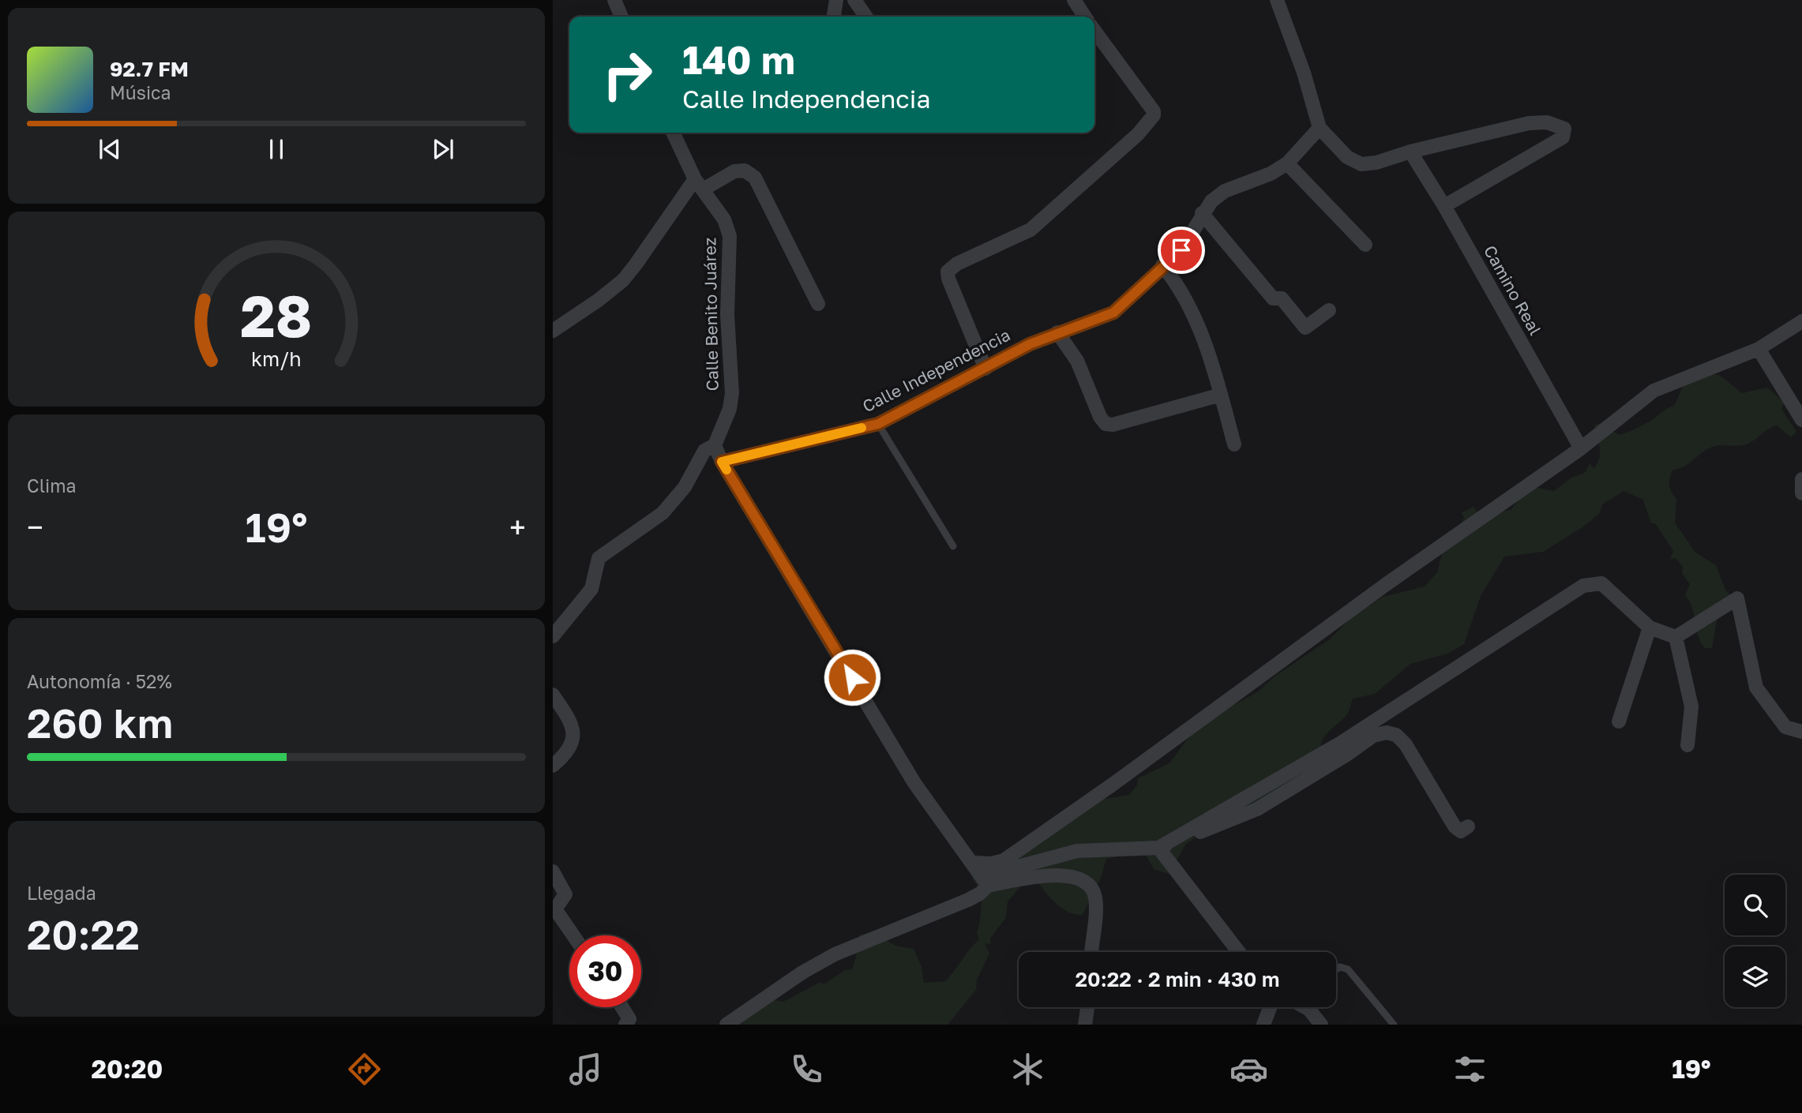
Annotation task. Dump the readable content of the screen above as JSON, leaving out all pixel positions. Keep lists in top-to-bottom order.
{
  "streets": {
    "street": ["Camino Real", "Calle Benito Juárez", "Calle Independencia"]
  },
  "page": {
    "turn": ["140 m", "Calle Independencia"],
    "song": ["92.7 FM", "Música"],
    "tile": [
      "Clima",
      ["Autonomía · 52%", "260 km"],
      ["Llegada", "20:22"]
    ],
    "heat": ["−", "19°", "+"],
    "limit": "30",
    "trip": "20:22 · 2 min · 430 m",
    "tabs": ["20:20", "19°"],
    "gauge": ["28", "km/h"]
  }
}
